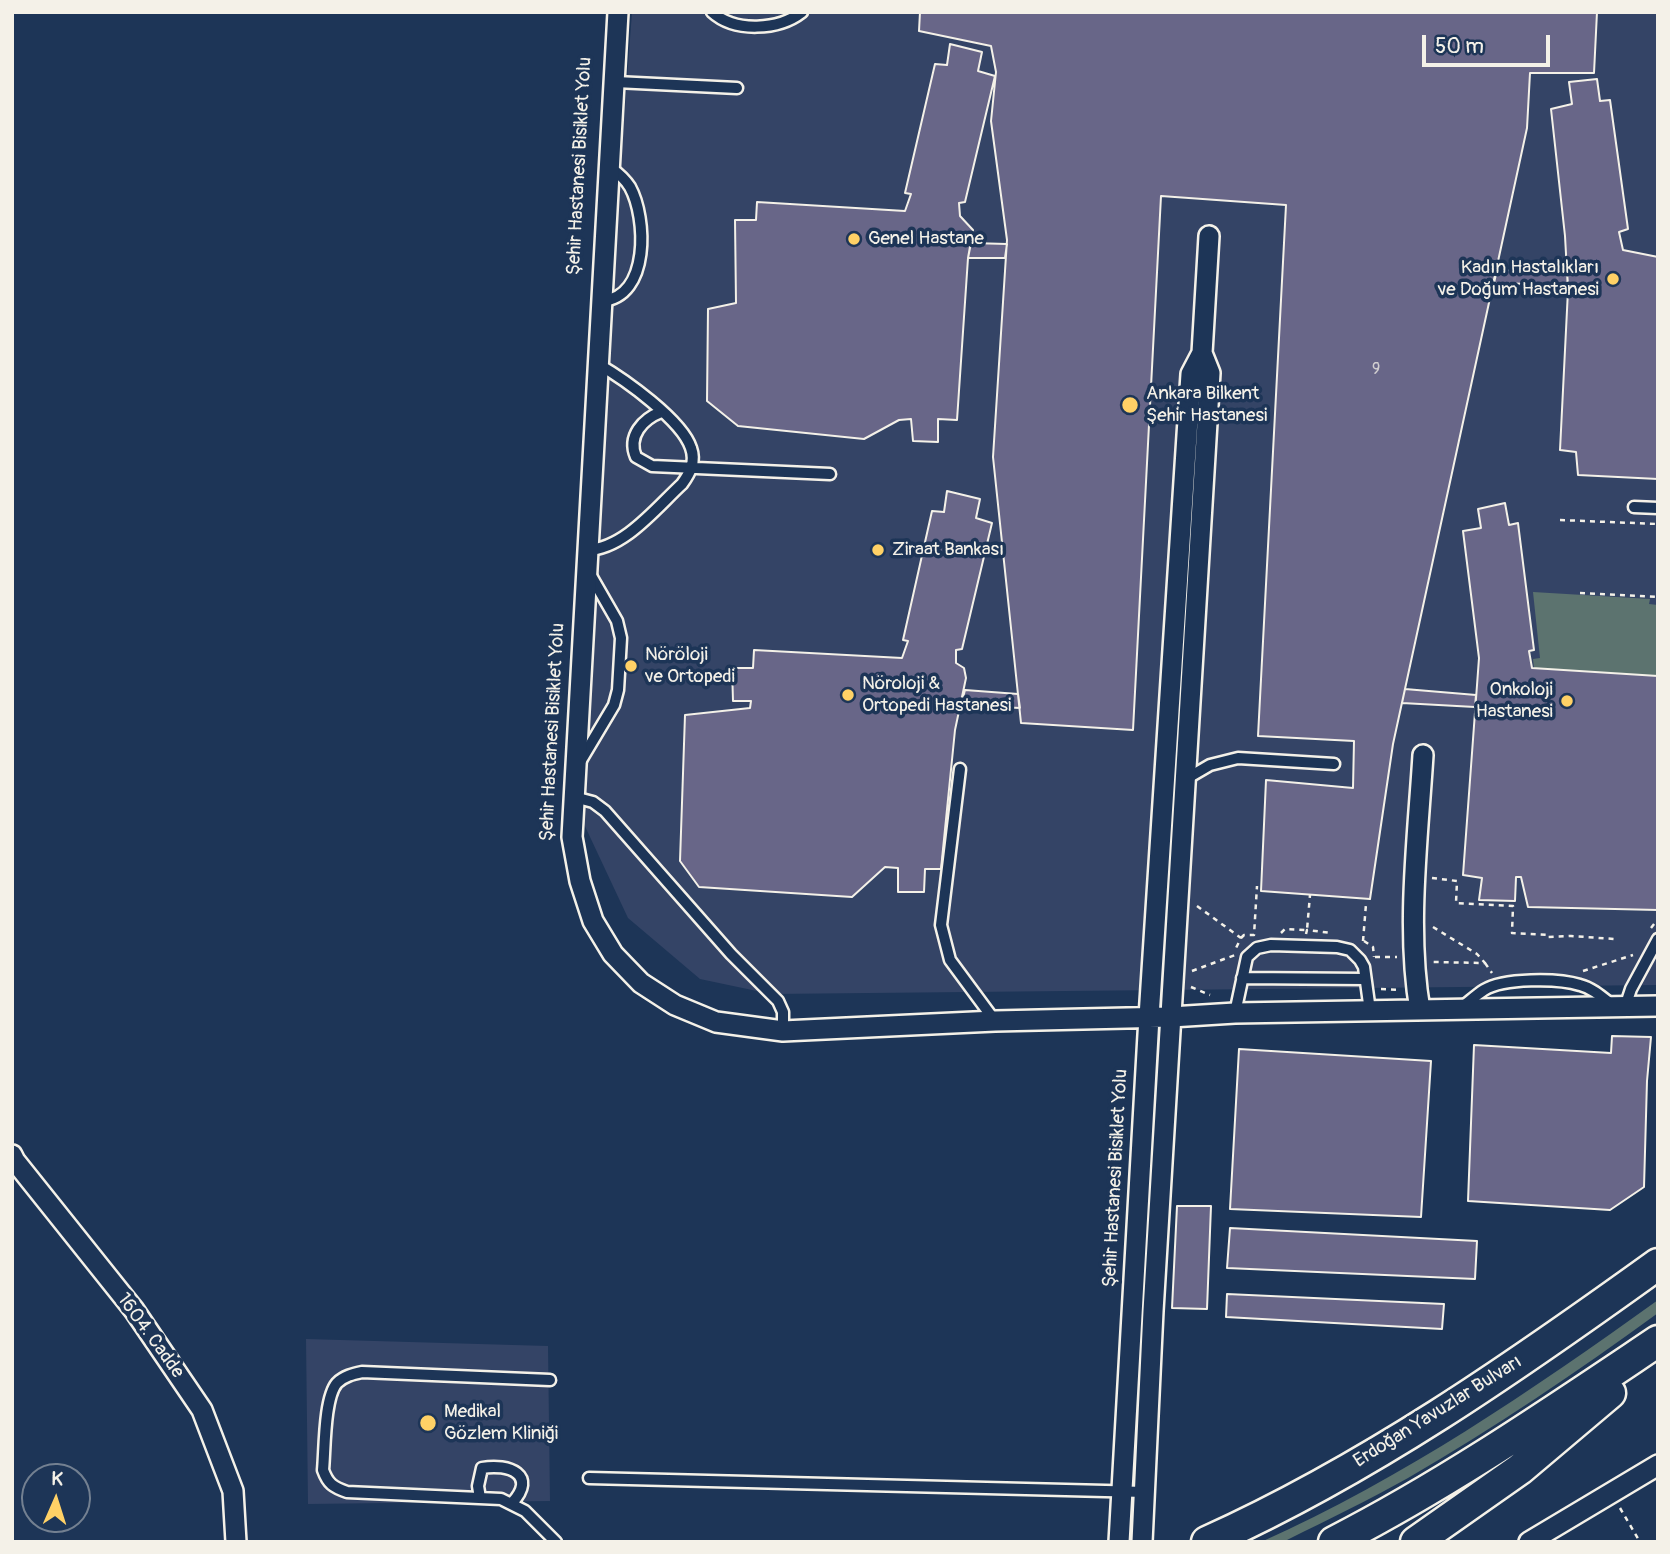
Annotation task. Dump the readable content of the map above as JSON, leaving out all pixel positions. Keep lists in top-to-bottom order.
{
  "streets": {
    "main road": ["Erdoğan Yavuzlar Bulvarı"],
    "street": ["1604. Cadde"]
  },
  "places": [
    "Genel Hastane",
    "Kadın Hastalıkları ve Doğum Hastanesi",
    "Ankara Bilkent Şehir Hastanesi",
    "Ziraat Bankası",
    "Nöröloji ve Ortopedi",
    "Nöroloji & Ortopedi Hastanesi",
    "Onkoloji Hastanesi",
    "Medikal Gözlem Kliniği"
  ],
  "house_numbers": ["9"],
  "scale_bar": "50 m",
  "north": "top"
}
